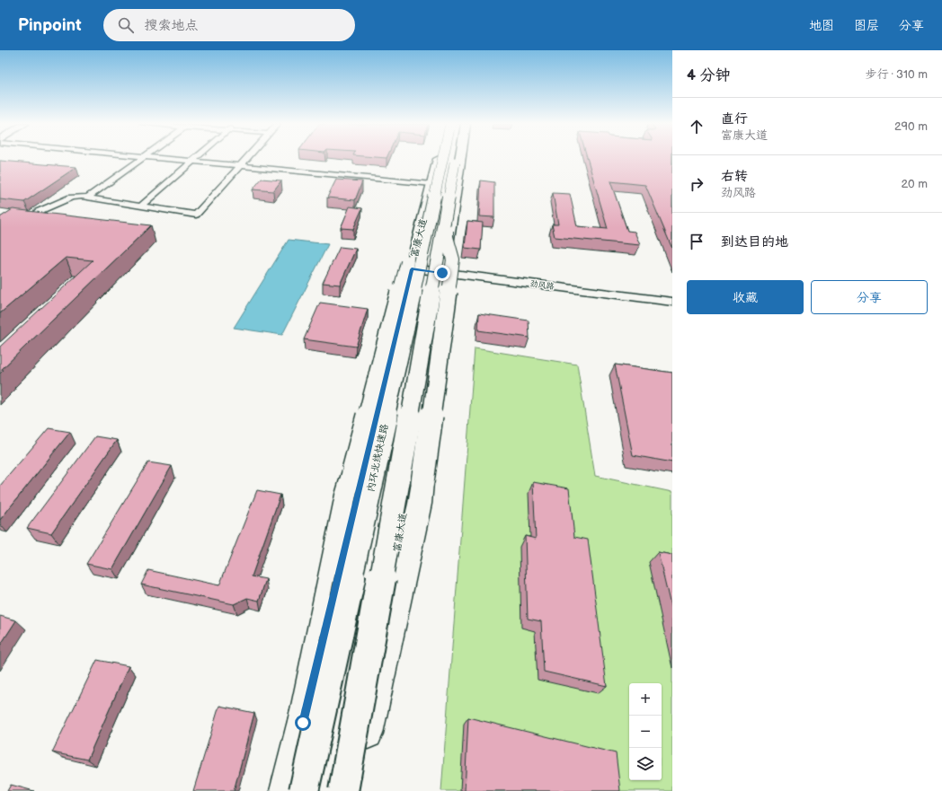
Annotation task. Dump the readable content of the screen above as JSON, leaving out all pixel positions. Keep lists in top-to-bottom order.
{
  "streets": {
    "main road": ["富康大道", "内环北线快速路"],
    "street": ["劲风路"]
  },
  "crossings": [
    ["富康大道", "劲风路"],
    ["富康大道", "内环北线快速路"]
  ],
  "page": {
    "header": "Pinpoint",
    "search": "搜索地点",
    "nav": ["地图", "图层", "分享"],
    "heading": ["4 分钟", "步行 · 310 m"],
    "list": [
      ["直行", "富康大道", "290 m"],
      ["右转", "劲风路", "20 m"],
      "到达目的地"
    ],
    "buttons": ["收藏", "分享"],
    "map_buttons": ["+", "−"]
  }
}
